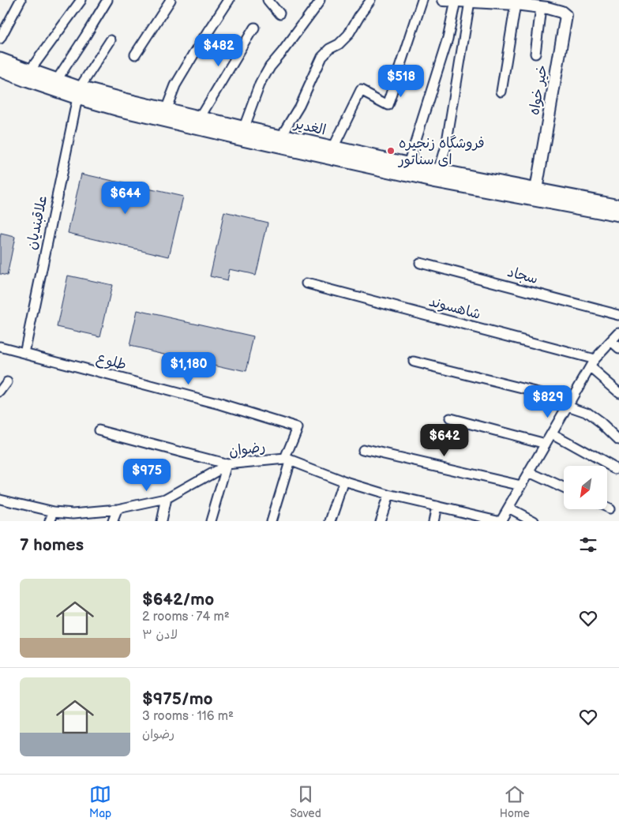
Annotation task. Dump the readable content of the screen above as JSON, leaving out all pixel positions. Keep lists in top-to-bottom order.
{
  "streets": {
    "main road": ["الغدیر"],
    "street": [
      "خیر خواه",
      "علاقبندیان",
      "سجاد",
      "شاهسوند",
      "طلوع",
      "رضوان"
    ]
  },
  "crossings": [
    ["خیر خواه", "الغدیر"],
    ["الغدیر", "علاقبندیان"],
    ["علاقبندیان", "طلوع"],
    ["شاهسوند", "رضوان"],
    ["طلوع", "رضوان"]
  ],
  "places": ["فروشگاه زنجیره ای سناتور"],
  "north": "bottom left",
  "page": {
    "price": [
      "$482",
      "$518",
      "$644",
      "$1,180",
      "$829",
      "$642",
      "$975"
    ],
    "heading": "7 homes",
    "list": [
      {
        "name": "$642/mo",
        "note": "2 rooms · 74 m² · لادن ۳"
      },
      {
        "name": "$975/mo",
        "note": "3 rooms · 116 m² · رضوان"
      }
    ],
    "tabs": ["Map", "Saved", "Home"]
  }
}
